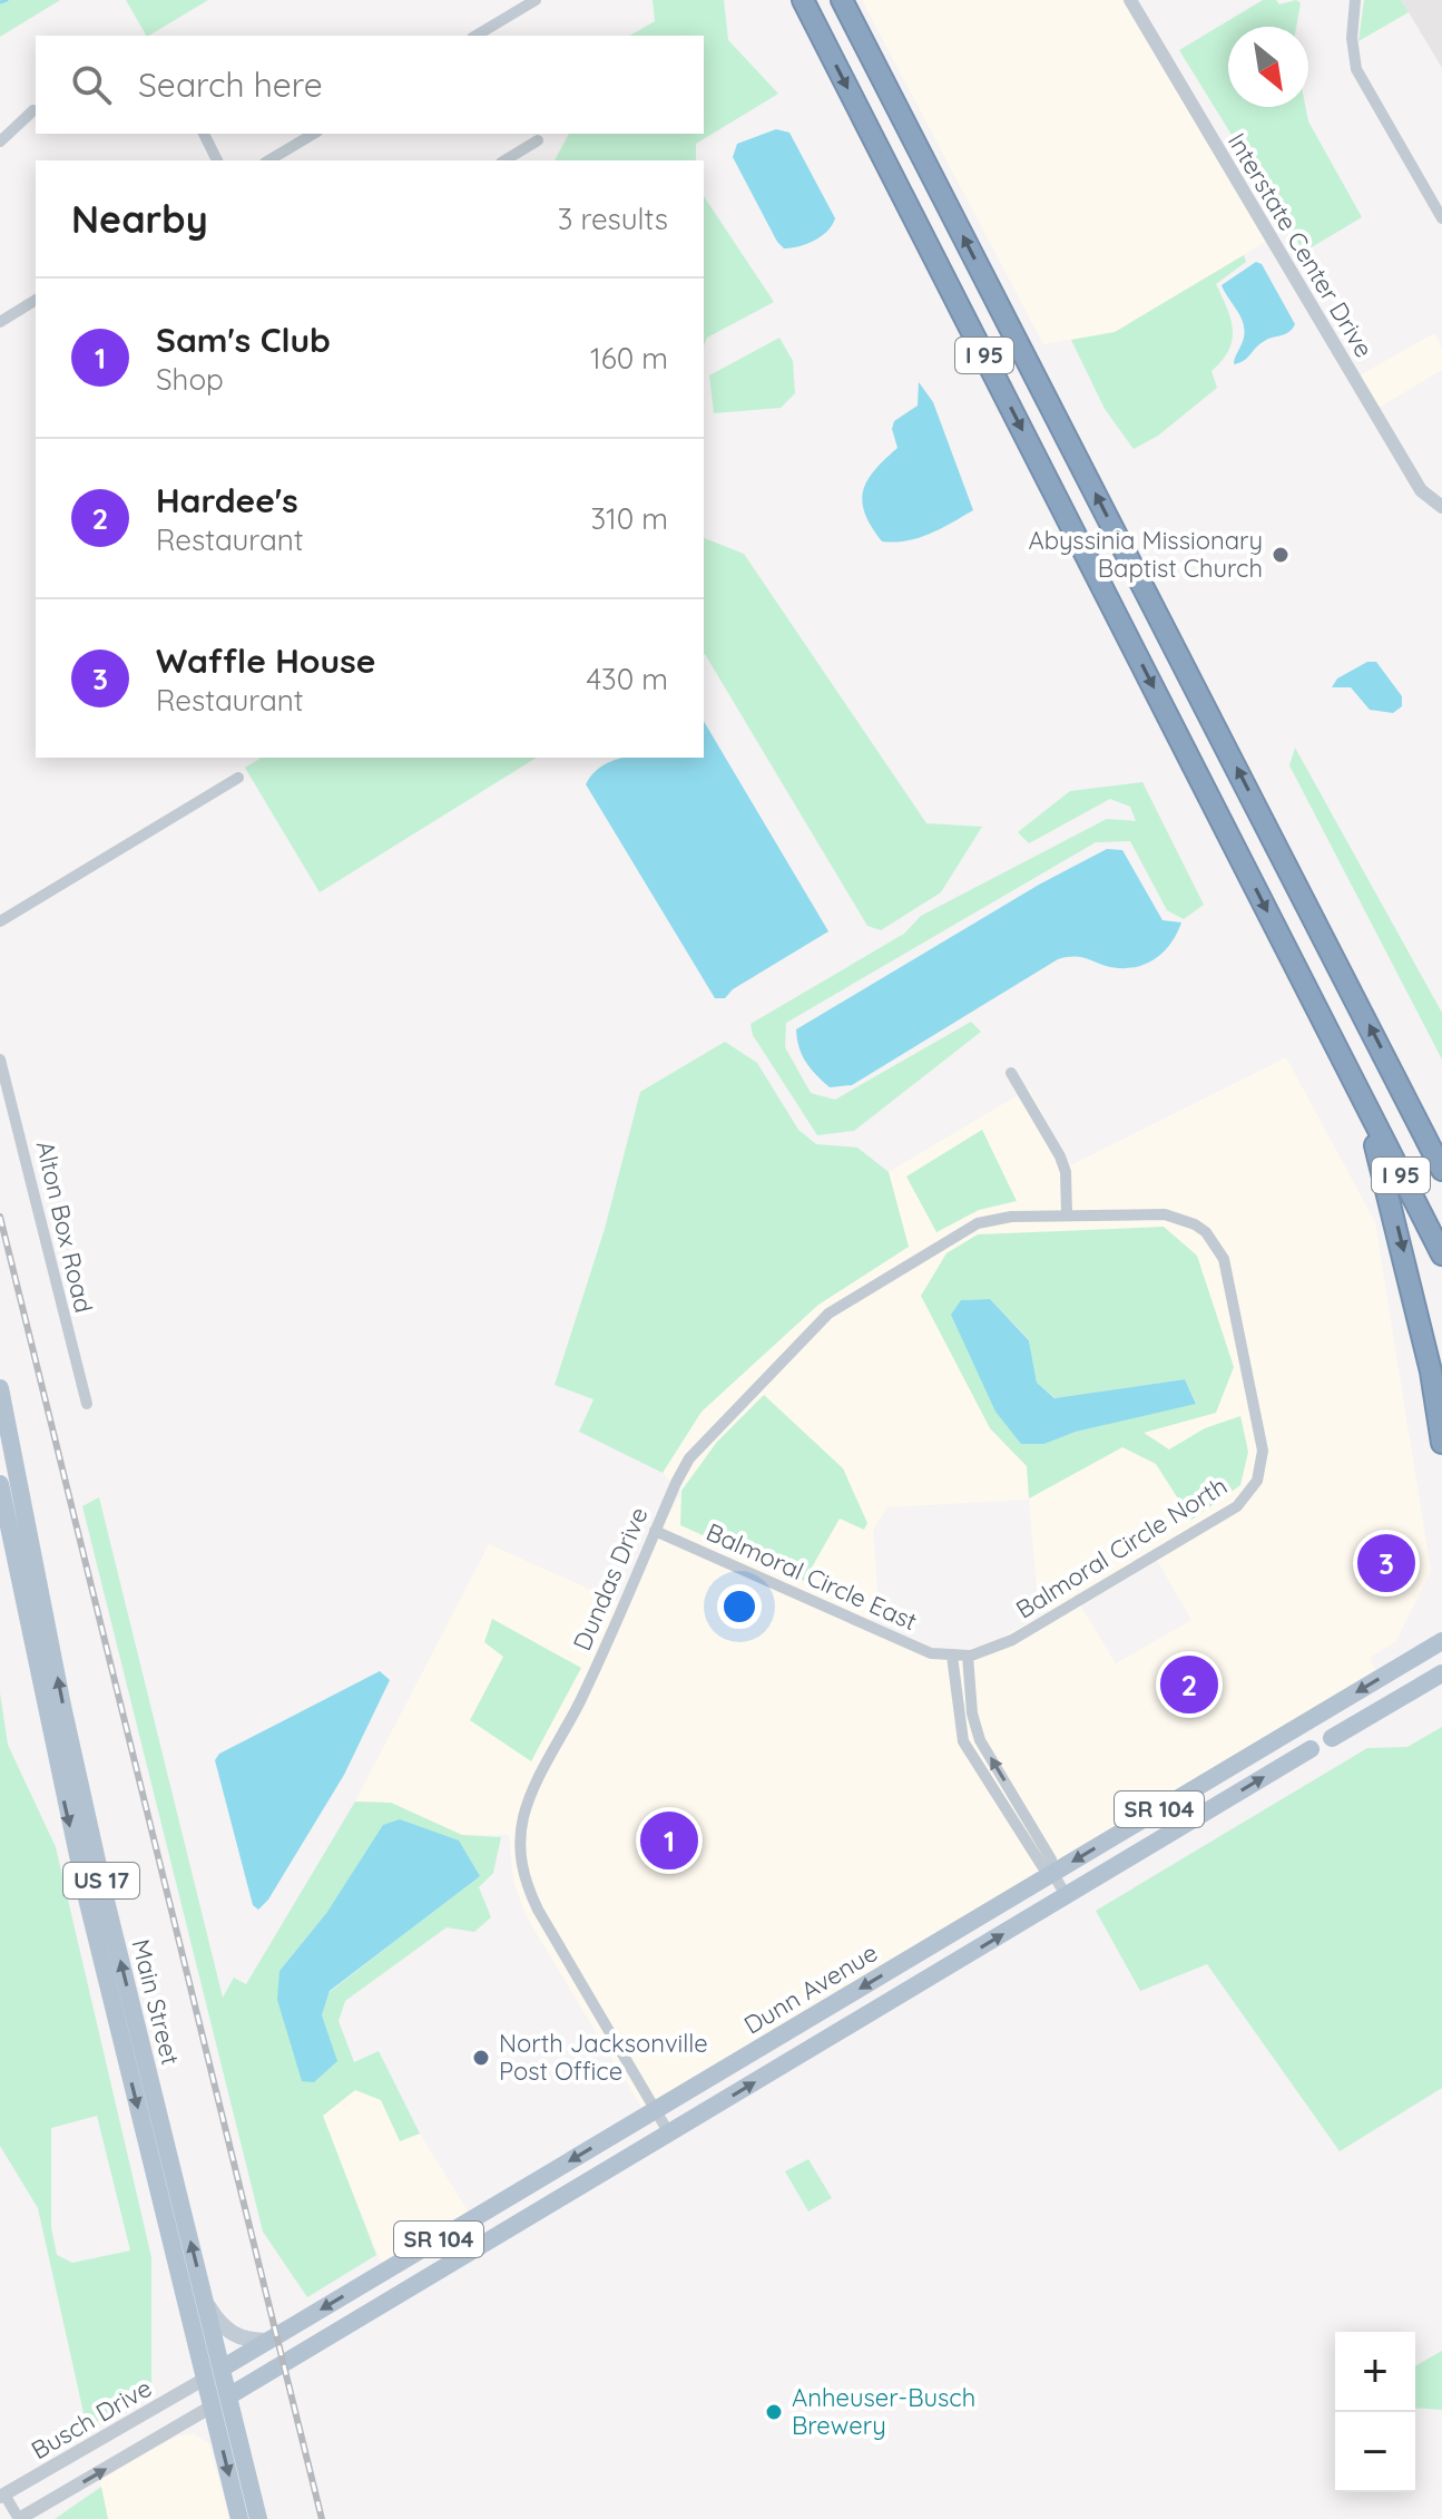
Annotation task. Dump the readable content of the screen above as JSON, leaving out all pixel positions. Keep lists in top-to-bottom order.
{
  "streets": {
    "highway": ["I 95"],
    "main road": [
      "SR 104",
      "US 17",
      "Dunn Avenue",
      "Main Street"
    ],
    "street": [
      "Interstate Center Drive",
      "Alton Box Road",
      "Balmoral Circle North",
      "Balmoral Circle East",
      "Dundas Drive",
      "Busch Drive"
    ]
  },
  "crossings": [
    ["Balmoral Circle North", "Balmoral Circle East"],
    ["Balmoral Circle North", "Dundas Drive"],
    ["Balmoral Circle East", "Dundas Drive"],
    ["Dundas Drive", "Dunn Avenue"],
    ["Dunn Avenue", "Main Street"],
    ["Dunn Avenue", "Busch Drive"],
    ["Main Street", "Busch Drive"]
  ],
  "places": ["Abyssinia Missionary Baptist Church", "North Jacksonville Post Office", "Anheuser-Busch Brewery"],
  "north": "bottom right",
  "page": {
    "search": "Search here",
    "heading": ["Nearby", "3 results"],
    "list": [
      {
        "mark": "1",
        "name": "Sam's Club",
        "note": "Shop",
        "value": "160 m"
      },
      {
        "mark": "2",
        "name": "Hardee's",
        "note": "Restaurant",
        "value": "310 m"
      },
      {
        "mark": "3",
        "name": "Waffle House",
        "note": "Restaurant",
        "value": "430 m"
      }
    ],
    "pins": ["3", "2", "1"],
    "map_buttons": ["+", "−"]
  }
}
